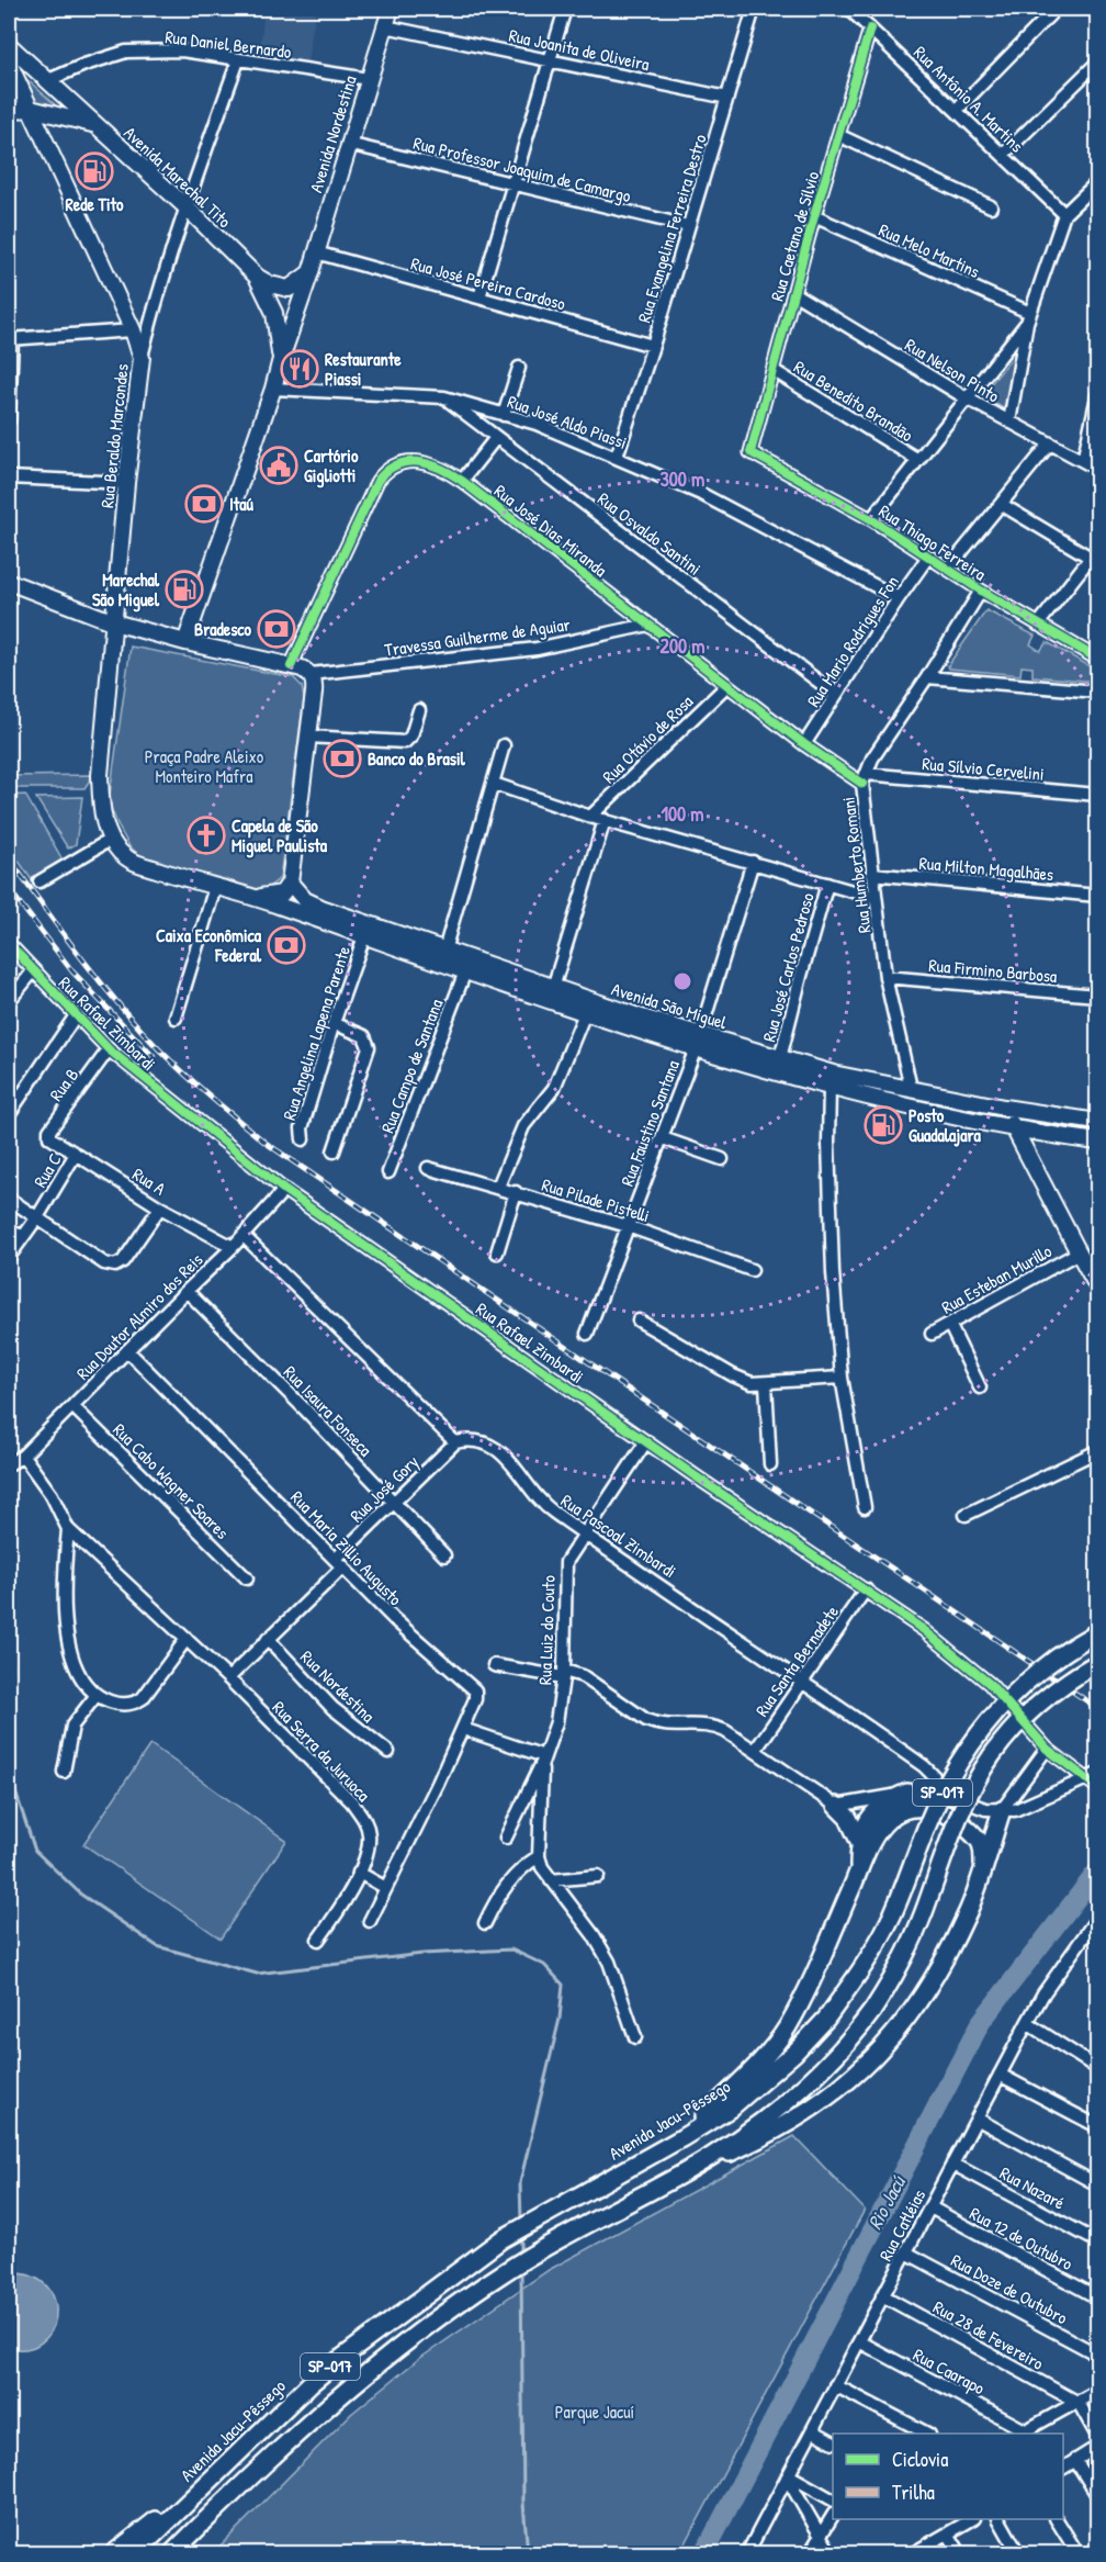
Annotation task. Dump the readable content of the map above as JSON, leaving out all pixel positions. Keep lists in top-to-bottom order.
{
  "streets": {
    "highway": ["SP-017", "Avenida Jacu-Pêssego"],
    "main road": [
      "Avenida Nordestina",
      "Avenida Marechal Tito",
      "Rua Beraldo Marcondes",
      "Avenida São Miguel"
    ],
    "street": [
      "Rua Daniel Bernardo",
      "Rua Joanita de Oliveira",
      "Rua Antônio A. Martins",
      "Rua Professor Joaquim de Camargo",
      "Rua Evangelina Ferreira Destro",
      "Rua Caetano de Sílvio",
      "Rua Melo Martins",
      "Rua José Pereira Cardoso",
      "Rua Nelson Pinto",
      "Rua Benedito Brandão",
      "Rua José Aldo Piassi",
      "Rua José Dias Miranda",
      "Rua Osvaldo Santini",
      "Rua Thiago Ferreira",
      "Travessa Guilherme de Aguiar",
      "Rua Mario Rodrigues Fon",
      "Rua Otávio de Rosa",
      "Rua Sílvio Cervelini",
      "Rua Humberto Romani",
      "Rua Milton Magalhães",
      "Rua José Carlos Pedroso",
      "Rua Firmino Barbosa",
      "Rua Rafael Zimbardi",
      "Rua Angelina Lapena Parente",
      "Rua Campo de Santana",
      "Rua B",
      "Rua Faustino Santana",
      "Rua C",
      "Rua A",
      "Rua Pilade Pistelli",
      "Rua Esteban Murillo",
      "Rua Doutor Almiro dos Reis",
      "Rua Isaura Fonseca",
      "Rua Cabo Wagner Soares",
      "Rua José Gory",
      "Rua Pascoal Zimbardi",
      "Rua Maria Zillio Augusto",
      "Rua Luiz do Couto",
      "Rua Santa Bernadete",
      "Rua Nordestina",
      "Rua Serra da Juruoca",
      "Rua Nazaré",
      "Rua Catléias",
      "Rua 12 de Outubro",
      "Rua Doze de Outubro",
      "Rua 28 de Fevereiro",
      "Rua Caarapo"
    ]
  },
  "crossings": [
    ["Rua Daniel Bernardo", "Avenida Nordestina"],
    ["Rua Daniel Bernardo", "Avenida Marechal Tito"],
    ["Rua Joanita de Oliveira", "Avenida Nordestina"],
    ["Rua Joanita de Oliveira", "Rua Evangelina Ferreira Destro"],
    ["Rua Antônio A. Martins", "Rua Caetano de Sílvio"],
    ["Avenida Nordestina", "Rua Professor Joaquim de Camargo"],
    ["Avenida Nordestina", "Avenida Marechal Tito"],
    ["Avenida Nordestina", "Rua José Pereira Cardoso"],
    ["Rua Professor Joaquim de Camargo", "Rua Evangelina Ferreira Destro"],
    ["Avenida Marechal Tito", "Rua José Aldo Piassi"],
    ["Rua Evangelina Ferreira Destro", "Rua José Pereira Cardoso"],
    ["Rua Evangelina Ferreira Destro", "Rua José Aldo Piassi"],
    ["Rua Caetano de Sílvio", "Rua Melo Martins"],
    ["Rua Caetano de Sílvio", "Rua Nelson Pinto"],
    ["Rua Caetano de Sílvio", "Rua Benedito Brandão"],
    ["Rua Caetano de Sílvio", "Rua Thiago Ferreira"],
    ["Rua José Aldo Piassi", "Rua Osvaldo Santini"],
    ["Rua José Aldo Piassi", "Rua Mario Rodrigues Fon"],
    ["Rua Beraldo Marcondes", "Avenida São Miguel"],
    ["Rua José Dias Miranda", "Travessa Guilherme de Aguiar"],
    ["Rua José Dias Miranda", "Rua Mario Rodrigues Fon"],
    ["Rua José Dias Miranda", "Rua Otávio de Rosa"],
    ["Rua José Dias Miranda", "Rua Sílvio Cervelini"],
    ["Rua José Dias Miranda", "Rua Humberto Romani"],
    ["Rua Osvaldo Santini", "Rua Mario Rodrigues Fon"],
    ["Rua Thiago Ferreira", "Rua Mario Rodrigues Fon"],
    ["Rua Thiago Ferreira", "Rua Humberto Romani"],
    ["Rua Sílvio Cervelini", "Rua Humberto Romani"],
    ["Rua Humberto Romani", "Rua Milton Magalhães"],
    ["Rua Humberto Romani", "Rua Firmino Barbosa"],
    ["Rua Humberto Romani", "Avenida São Miguel"],
    ["Rua José Carlos Pedroso", "Avenida São Miguel"],
    ["Avenida São Miguel", "Rua Angelina Lapena Parente"],
    ["Avenida São Miguel", "Rua Campo de Santana"],
    ["Avenida São Miguel", "Rua Faustino Santana"],
    ["Rua Rafael Zimbardi", "Rua B"],
    ["Rua Rafael Zimbardi", "Rua Doutor Almiro dos Reis"],
    ["Rua Rafael Zimbardi", "Rua Luiz do Couto"],
    ["Rua Rafael Zimbardi", "Rua Santa Bernadete"],
    ["Rua B", "Rua A"],
    ["Rua Faustino Santana", "Rua Pilade Pistelli"],
    ["Rua C", "Rua A"],
    ["Rua A", "Rua Doutor Almiro dos Reis"],
    ["Rua Doutor Almiro dos Reis", "Rua Isaura Fonseca"],
    ["Rua Doutor Almiro dos Reis", "Rua Cabo Wagner Soares"],
    ["Rua Doutor Almiro dos Reis", "Rua Maria Zillio Augusto"],
    ["Rua Isaura Fonseca", "Rua José Gory"],
    ["Rua José Gory", "Rua Pascoal Zimbardi"],
    ["Rua José Gory", "Rua Maria Zillio Augusto"],
    ["Rua José Gory", "Rua Nordestina"],
    ["Rua José Gory", "Rua Serra da Juruoca"],
    ["Rua Pascoal Zimbardi", "Rua Luiz do Couto"],
    ["Rua Pascoal Zimbardi", "Rua Santa Bernadete"],
    ["Rua Nazaré", "Rua Catléias"],
    ["Rua Catléias", "Rua 12 de Outubro"],
    ["Rua Catléias", "Rua Doze de Outubro"],
    ["Rua Catléias", "Rua 28 de Fevereiro"],
    ["Rua Catléias", "Rua Caarapo"]
  ],
  "water": ["Rio Jacú"],
  "parks": ["Praça Padre Aleixo Monteiro Mafra", "Parque Jacuí"],
  "places": {
    "fuel station": ["Rede Tito", "Marechal São Miguel", "Posto Guadalajara"],
    "restaurant": ["Restaurante Piassi"],
    "public building": ["Cartório Gigliotti"],
    "bank": [
      "Itaú",
      "Bradesco",
      "Banco do Brasil",
      "Caixa Econômica Federal"
    ],
    "church": ["Capela de São Miguel Paulista"]
  },
  "legend": ["Ciclovia", "Trilha"],
  "rings": ["300 m", "200 m", "100 m"]
}
